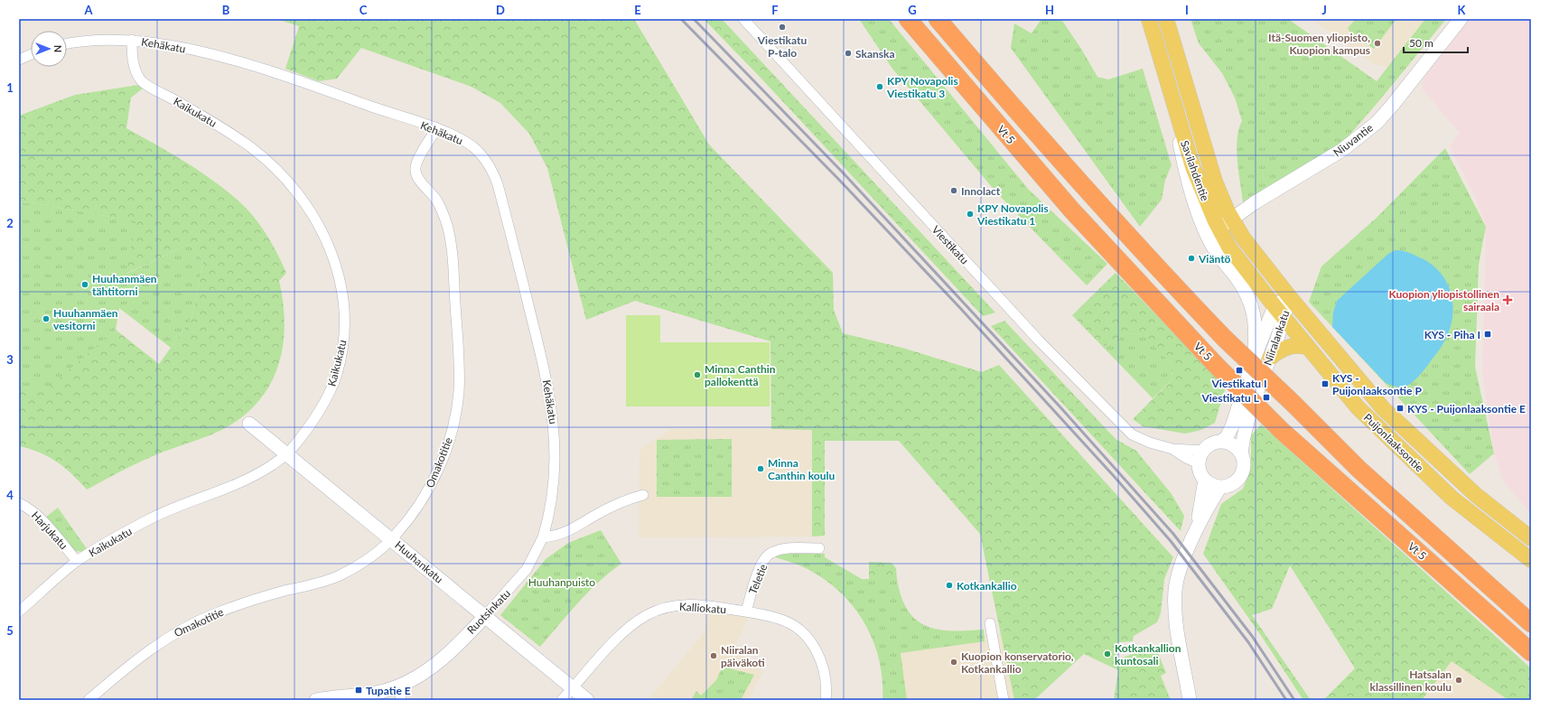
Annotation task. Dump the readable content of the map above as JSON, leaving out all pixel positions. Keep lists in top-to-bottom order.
{
  "streets": {
    "highway": ["Vt 5"],
    "main road": [
      "Niuvantie",
      "Savilahdentie",
      "Niiralankatu",
      "Puijonlaaksontie",
      "Huuhankatu",
      "Ruotsinkatu"
    ],
    "street": [
      "Kehäkatu",
      "Kaikukatu",
      "Viestikatu",
      "Omakotitie",
      "Harjukatu",
      "Teletie",
      "Kalliokatu"
    ]
  },
  "crossings": [
    ["Kehäkatu", "Kaikukatu"],
    ["Kehäkatu", "Omakotitie"],
    ["Kehäkatu", "Ruotsinkatu"],
    ["Kaikukatu", "Harjukatu"],
    ["Kaikukatu", "Huuhankatu"],
    ["Niuvantie", "Savilahdentie"],
    ["Savilahdentie", "Niiralankatu"],
    ["Savilahdentie", "Puijonlaaksontie"],
    ["Viestikatu", "Niiralankatu"],
    ["Niiralankatu", "Puijonlaaksontie"],
    ["Omakotitie", "Huuhankatu"],
    ["Huuhankatu", "Kalliokatu"],
    ["Huuhankatu", "Ruotsinkatu"],
    ["Teletie", "Kalliokatu"]
  ],
  "parks": ["Huuhanpuisto"],
  "places": {
    "other": [
      "Viestikatu P-talo",
      "Itä-Suomen yliopisto, Kuopion kampus",
      "Skanska",
      "KPY Novapolis Viestikatu 3",
      "Innolact",
      "KPY Novapolis Viestikatu 1",
      "Viäntö",
      "Huuhanmäen tähtitorni",
      "Huuhanmäen vesitorni",
      "Minna Canthin pallokenttä",
      "Minna Canthin koulu",
      "Kotkankallio",
      "Kotkankallion kuntosali",
      "Niiralan päiväkoti",
      "Kuopion konservatorio, Kotkankallio",
      "Hatsalan klassillinen koulu"
    ],
    "health": ["Kuopion yliopistollinen sairaala"],
    "transit": [
      "KYS - Piha I",
      "Viestikatu I",
      "KYS - Puijonlaaksontie P",
      "Viestikatu L",
      "KYS - Puijonlaaksontie E",
      "Tupatie E"
    ]
  },
  "scale_bar": "50 m",
  "north": "right",
  "grid": {
    "columns": [
      "A",
      "B",
      "C",
      "D",
      "E",
      "F",
      "G",
      "H",
      "I",
      "J",
      "K"
    ],
    "rows": [
      "1",
      "2",
      "3",
      "4",
      "5"
    ]
  }
}
